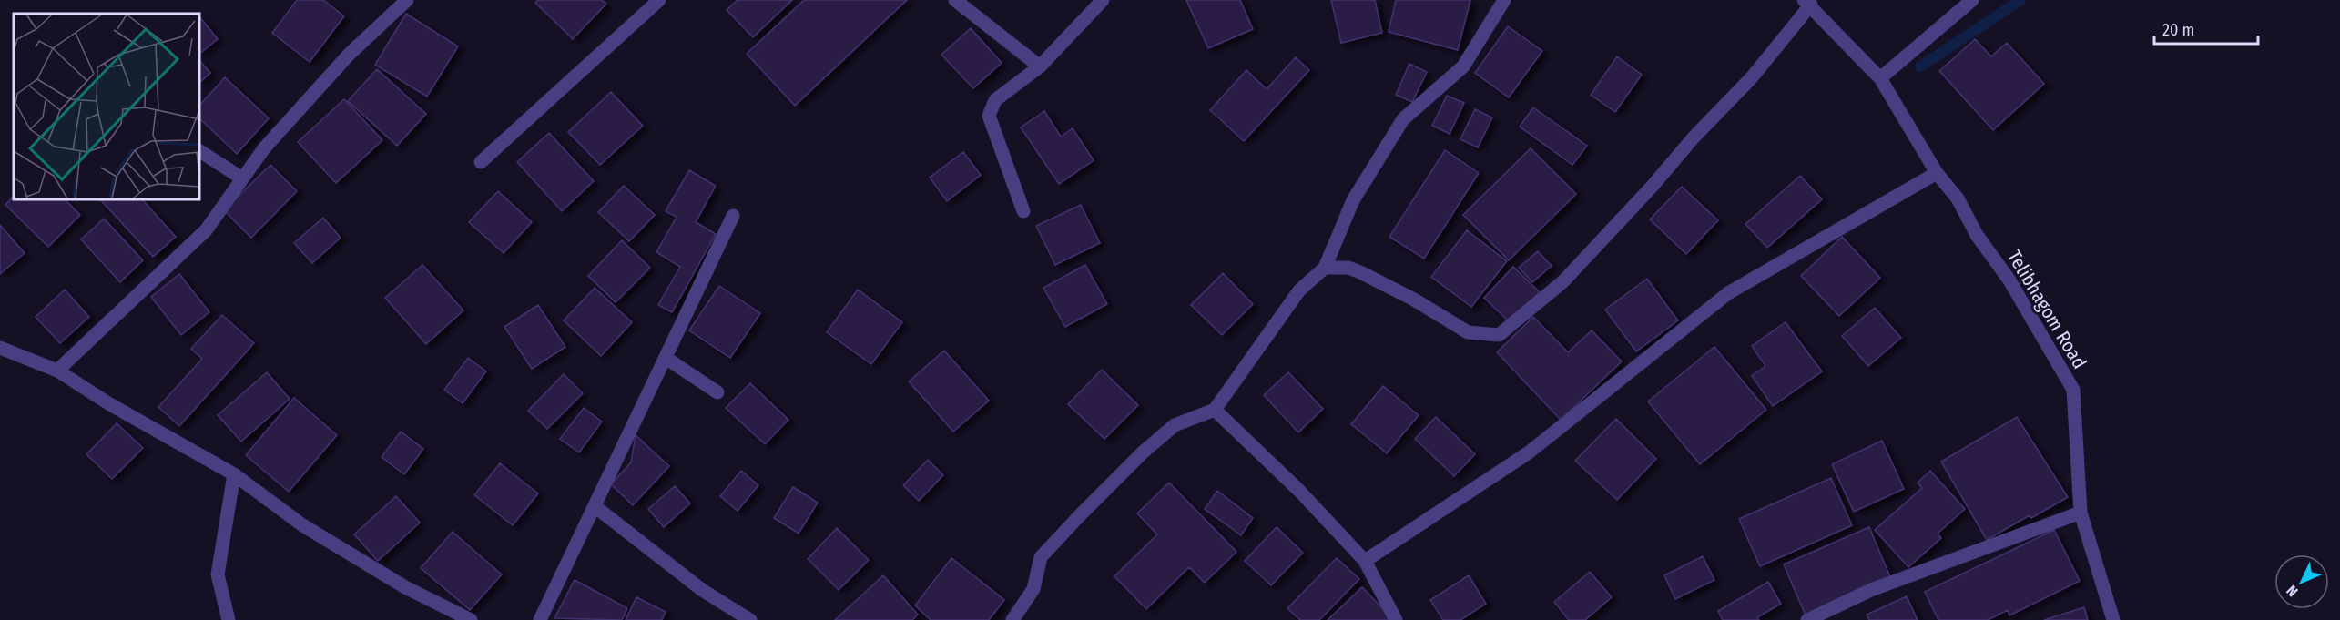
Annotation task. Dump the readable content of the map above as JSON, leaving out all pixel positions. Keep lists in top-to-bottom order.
{
  "streets": {
    "street": ["Telibhagom Road"]
  },
  "scale_bar": "20 m",
  "north": "bottom left"
}
